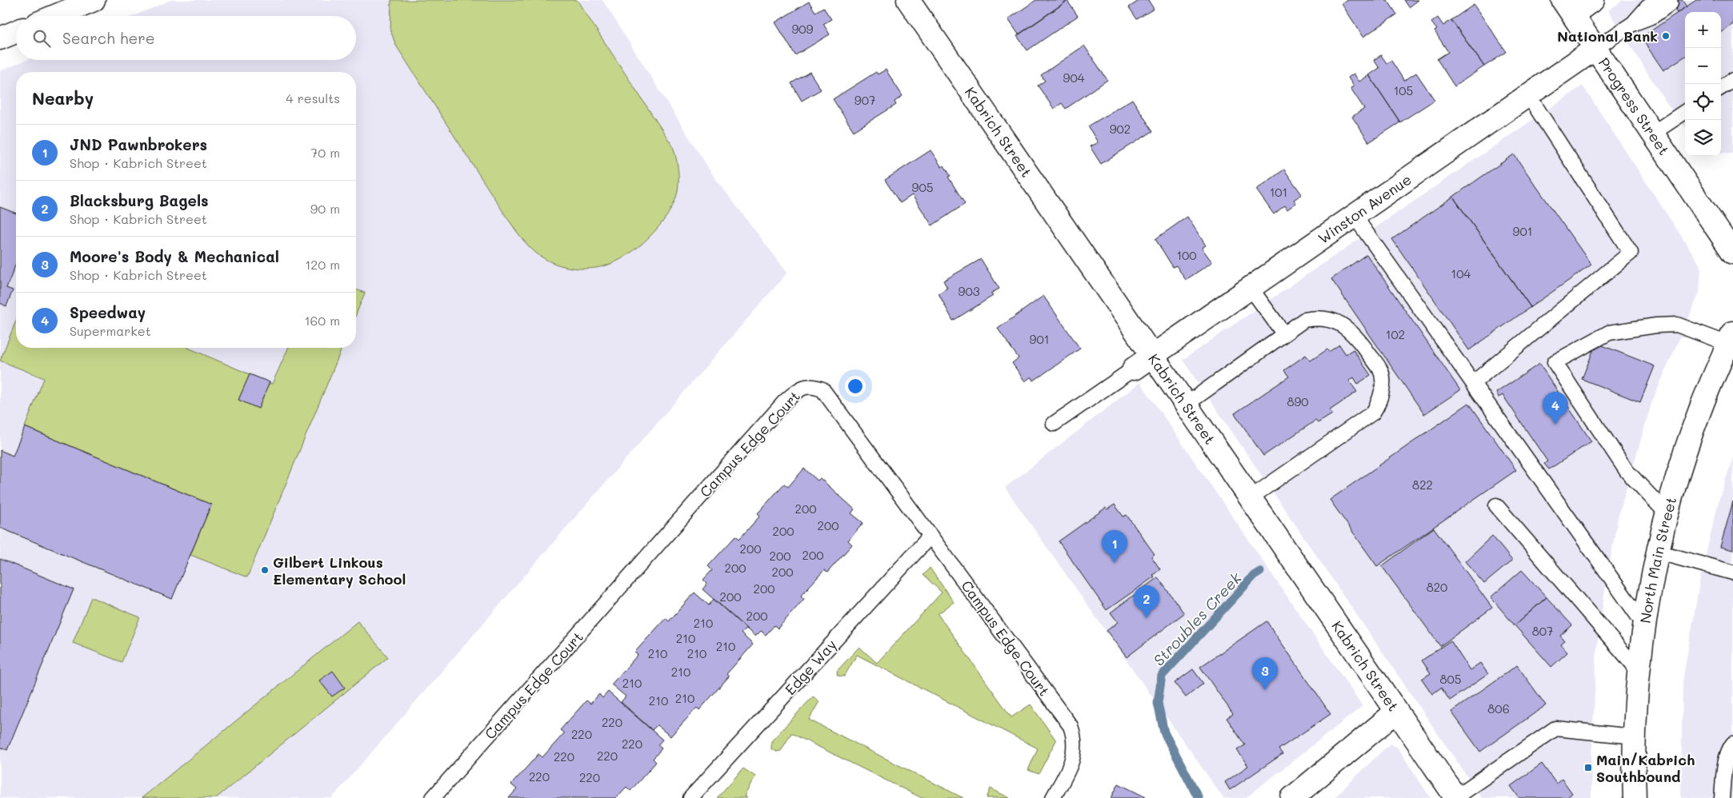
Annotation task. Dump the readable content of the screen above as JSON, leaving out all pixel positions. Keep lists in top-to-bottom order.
{
  "streets": {
    "street": [
      "Progress Street",
      "Kabrich Street",
      "Winston Avenue",
      "North Main Street"
    ],
    "lane": ["Campus Edge Court", "Edge Way"]
  },
  "crossings": [
    ["Progress Street", "Winston Avenue"],
    ["Kabrich Street", "Winston Avenue"],
    ["Campus Edge Court", "Edge Way"]
  ],
  "water": ["Stroubles Creek"],
  "places": {
    "other": ["National Bank", "Gilbert Linkous Elementary School"],
    "transit": ["Main/Kabrich Southbound"]
  },
  "house_numbers": [
    "909",
    "904",
    "105",
    "907",
    "902",
    "905",
    "101",
    "901",
    "100",
    "104",
    "903",
    "102",
    "901",
    "890",
    "822",
    "200",
    "200",
    "200",
    "200",
    "200",
    "200",
    "200",
    "200",
    "820",
    "200",
    "200",
    "200",
    "210",
    "807",
    "210",
    "210",
    "210",
    "210",
    "210",
    "805",
    "210",
    "210",
    "210",
    "806",
    "220",
    "220",
    "220",
    "220",
    "220",
    "220",
    "220"
  ],
  "page": {
    "map_buttons": ["+", "−"],
    "search": "Search here",
    "heading": ["Nearby", "4 results"],
    "list": [
      {
        "mark": "1",
        "name": "JND Pawnbrokers",
        "note": "Shop · Kabrich Street",
        "value": "70 m"
      },
      {
        "mark": "2",
        "name": "Blacksburg Bagels",
        "note": "Shop · Kabrich Street",
        "value": "90 m"
      },
      {
        "mark": "3",
        "name": "Moore's Body & Mechanical",
        "note": "Shop · Kabrich Street",
        "value": "120 m"
      },
      {
        "mark": "4",
        "name": "Speedway",
        "note": "Supermarket",
        "value": "160 m"
      }
    ],
    "pins": [
      "4",
      "1",
      "2",
      "3"
    ]
  }
}
